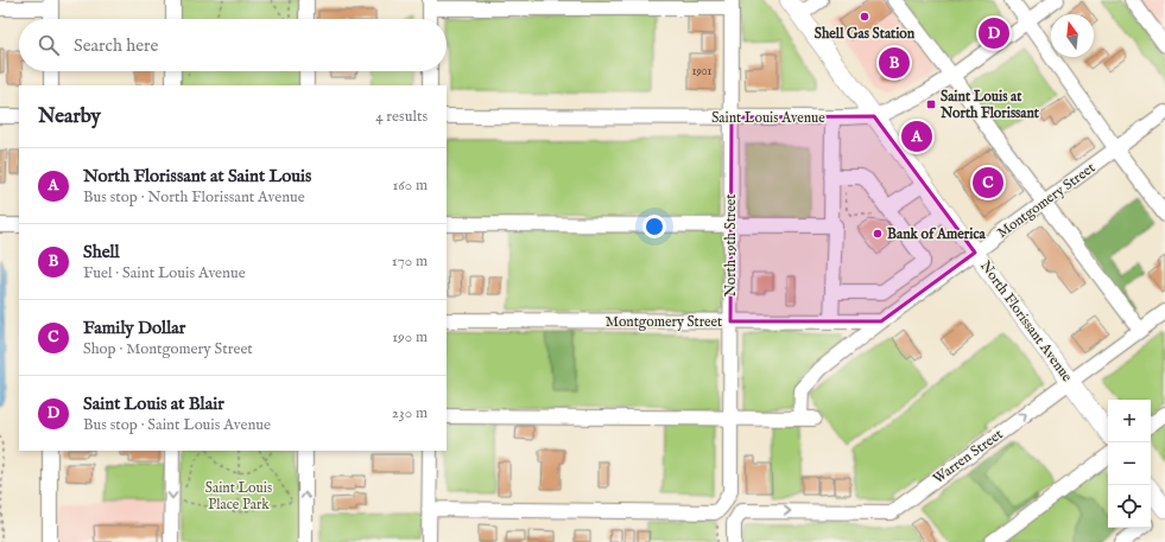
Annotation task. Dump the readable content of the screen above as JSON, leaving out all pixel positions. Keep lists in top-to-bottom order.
{
  "streets": {
    "main road": ["North Florissant Avenue"],
    "street": [
      "Saint Louis Avenue",
      "Montgomery Street",
      "North 19th Street",
      "Warren Street"
    ]
  },
  "crossings": [
    ["Saint Louis Avenue", "North 19th Street"],
    ["Saint Louis Avenue", "North Florissant Avenue"],
    ["Montgomery Street", "North 19th Street"],
    ["Montgomery Street", "North Florissant Avenue"],
    ["North Florissant Avenue", "Warren Street"]
  ],
  "parks": ["Saint Louis Place Park"],
  "places": {
    "other": ["Shell Gas Station", "Bank of America"],
    "transit": ["Saint Louis at North Florissant"]
  },
  "house_numbers": ["1901"],
  "north": "top",
  "page": {
    "pins": [
      "D",
      "B",
      "A",
      "C"
    ],
    "search": "Search here",
    "heading": ["Nearby", "4 results"],
    "list": [
      {
        "mark": "A",
        "name": "North Florissant at Saint Louis",
        "note": "Bus stop · North Florissant Avenue",
        "value": "160 m"
      },
      {
        "mark": "B",
        "name": "Shell",
        "note": "Fuel · Saint Louis Avenue",
        "value": "170 m"
      },
      {
        "mark": "C",
        "name": "Family Dollar",
        "note": "Shop · Montgomery Street",
        "value": "190 m"
      },
      {
        "mark": "D",
        "name": "Saint Louis at Blair",
        "note": "Bus stop · Saint Louis Avenue",
        "value": "230 m"
      }
    ],
    "map_buttons": ["+", "−"]
  }
}
